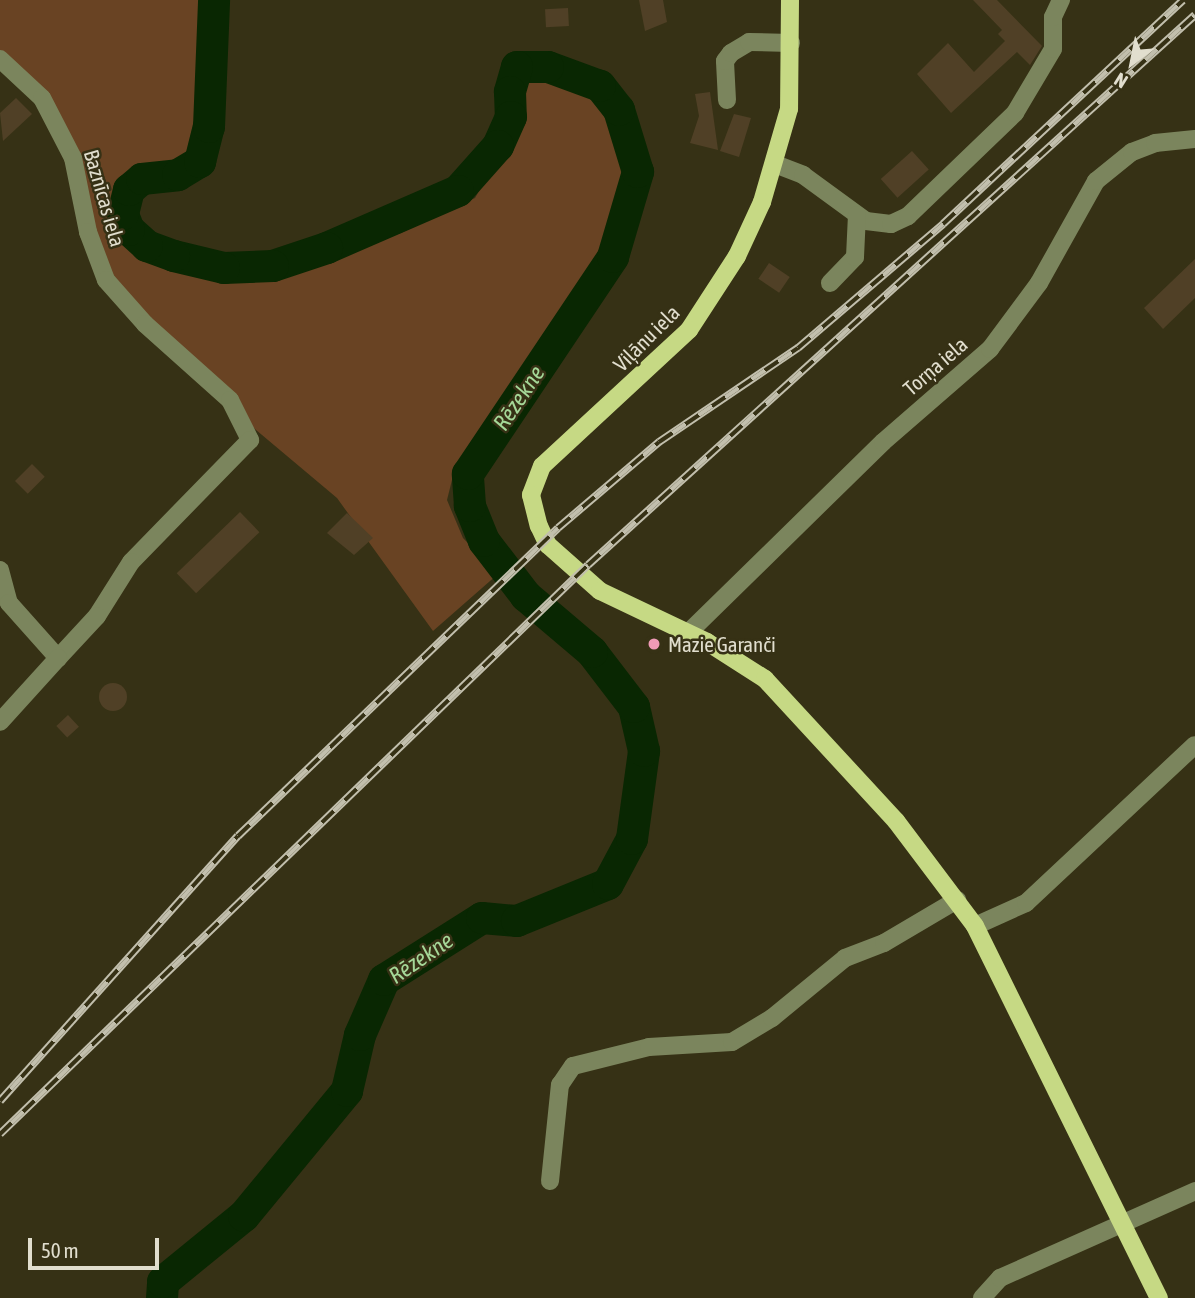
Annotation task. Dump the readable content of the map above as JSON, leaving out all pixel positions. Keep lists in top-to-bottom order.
{
  "streets": {
    "main road": ["Viļānu iela"],
    "street": ["Baznīcas iela", "Torņa iela"]
  },
  "crossings": [
    ["Viļānu iela", "Torņa iela"]
  ],
  "water": ["Rēzekne"],
  "places": ["Mazie Garanči"],
  "scale_bar": "50 m",
  "north": "bottom left"
}
